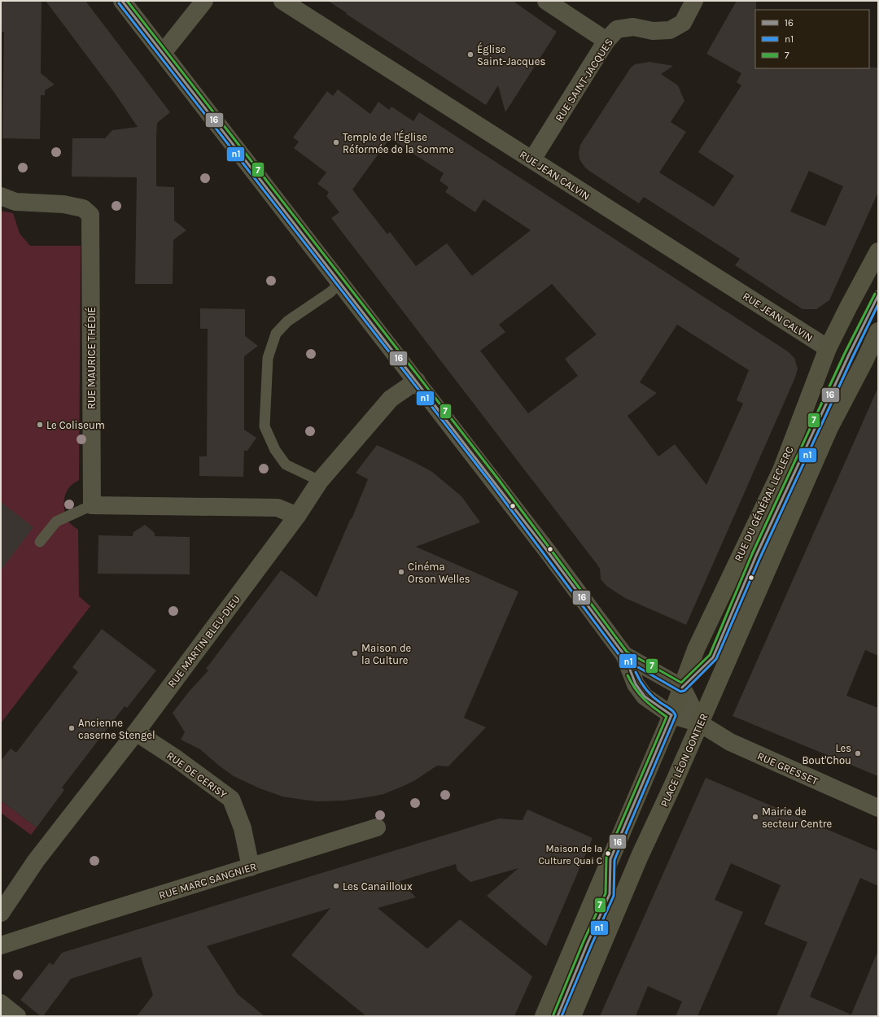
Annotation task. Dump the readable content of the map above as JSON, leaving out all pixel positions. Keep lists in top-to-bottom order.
{
  "streets": {
    "main road": ["RUE DU GÉNÉRAL LECLERC", "PLACE LÉON GONTIER"],
    "street": [
      "RUE SAINT-JACQUES",
      "RUE JEAN CALVIN",
      "RUE MAURICE THÉDIÉ",
      "RUE MARTIN BLEU-DIEU",
      "RUE GRESSET",
      "RUE DE CERISY",
      "RUE MARC SANGNIER"
    ]
  },
  "crossings": [
    ["RUE SAINT-JACQUES", "RUE JEAN CALVIN"],
    ["RUE JEAN CALVIN", "RUE DU GÉNÉRAL LECLERC"],
    ["RUE MARTIN BLEU-DIEU", "RUE DE CERISY"],
    ["PLACE LÉON GONTIER", "RUE GRESSET"],
    ["RUE DE CERISY", "RUE MARC SANGNIER"]
  ],
  "places": [
    "Église Saint-Jacques",
    "Temple de l'Église Réformée de la Somme",
    "Le Coliseum",
    "Cinéma Orson Welles",
    "Maison de la Culture",
    "Ancienne caserne Stengel",
    "Les Bout'Chou",
    "Mairie de secteur Centre",
    "Maison de la Culture Quai C",
    "Les Canailloux"
  ],
  "lines": ["transit line 16", "transit line 7", "transit line n1"],
  "legend": ["16", "n1", "7"]
}
